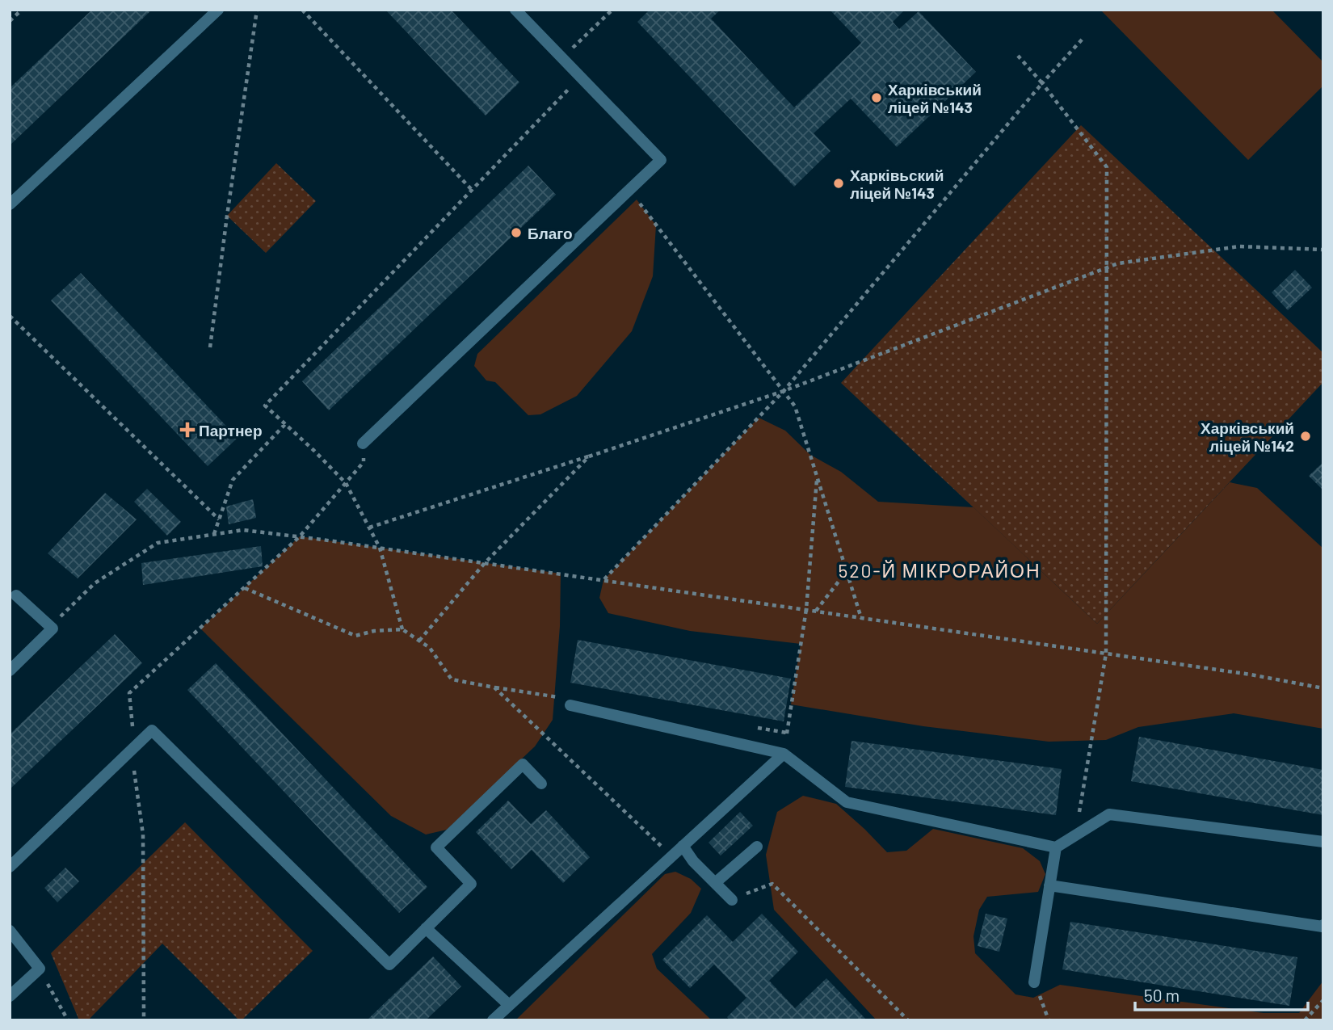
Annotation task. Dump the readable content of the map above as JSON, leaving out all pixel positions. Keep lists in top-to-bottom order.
{
  "districts": ["520-Й МІКРОРАЙОН"],
  "places": {
    "other": [
      "Харківський ліцей №143",
      "Харківьский ліцей №143",
      "Благо",
      "Харківський ліцей №142"
    ],
    "health": ["Партнер"]
  },
  "scale_bar": "50 m"
}
